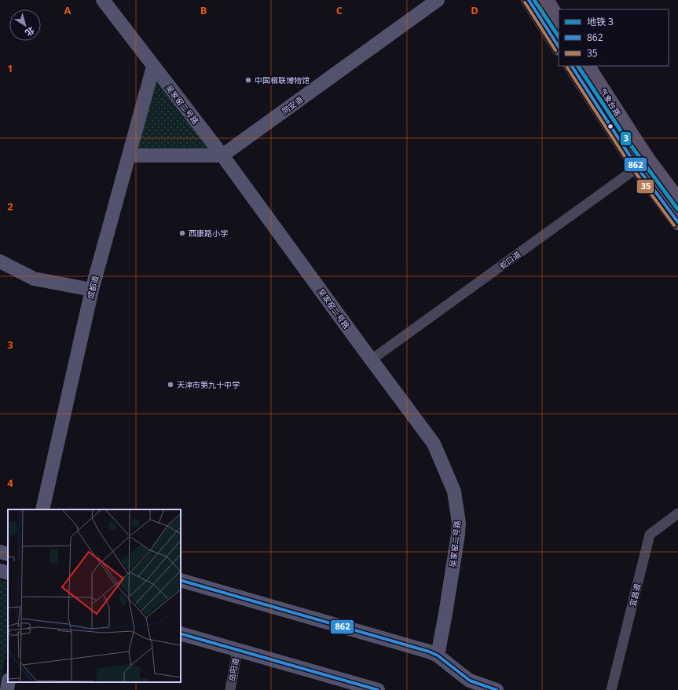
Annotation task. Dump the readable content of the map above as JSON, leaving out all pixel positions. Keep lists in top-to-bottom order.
{
  "streets": {
    "main road": ["气象台路"],
    "street": [
      "吴家窑二号路",
      "同安道",
      "蛇口道",
      "成都道",
      "宜昌道",
      "岳阳道"
    ]
  },
  "crossings": [
    ["气象台路", "蛇口道"],
    ["吴家窑二号路", "同安道"],
    ["吴家窑二号路", "蛇口道"],
    ["吴家窑二号路", "成都道"]
  ],
  "places": ["中国楹联博物馆", "西康路小学", "天津市第九十中学"],
  "lines": ["metro line 3", "transit line 862", "transit line 35"],
  "legend": ["地铁 3", "862", "35"],
  "north": "bottom right",
  "grid": {
    "columns": [
      "A",
      "B",
      "C",
      "D"
    ],
    "rows": [
      "1",
      "2",
      "3",
      "4"
    ]
  }
}
